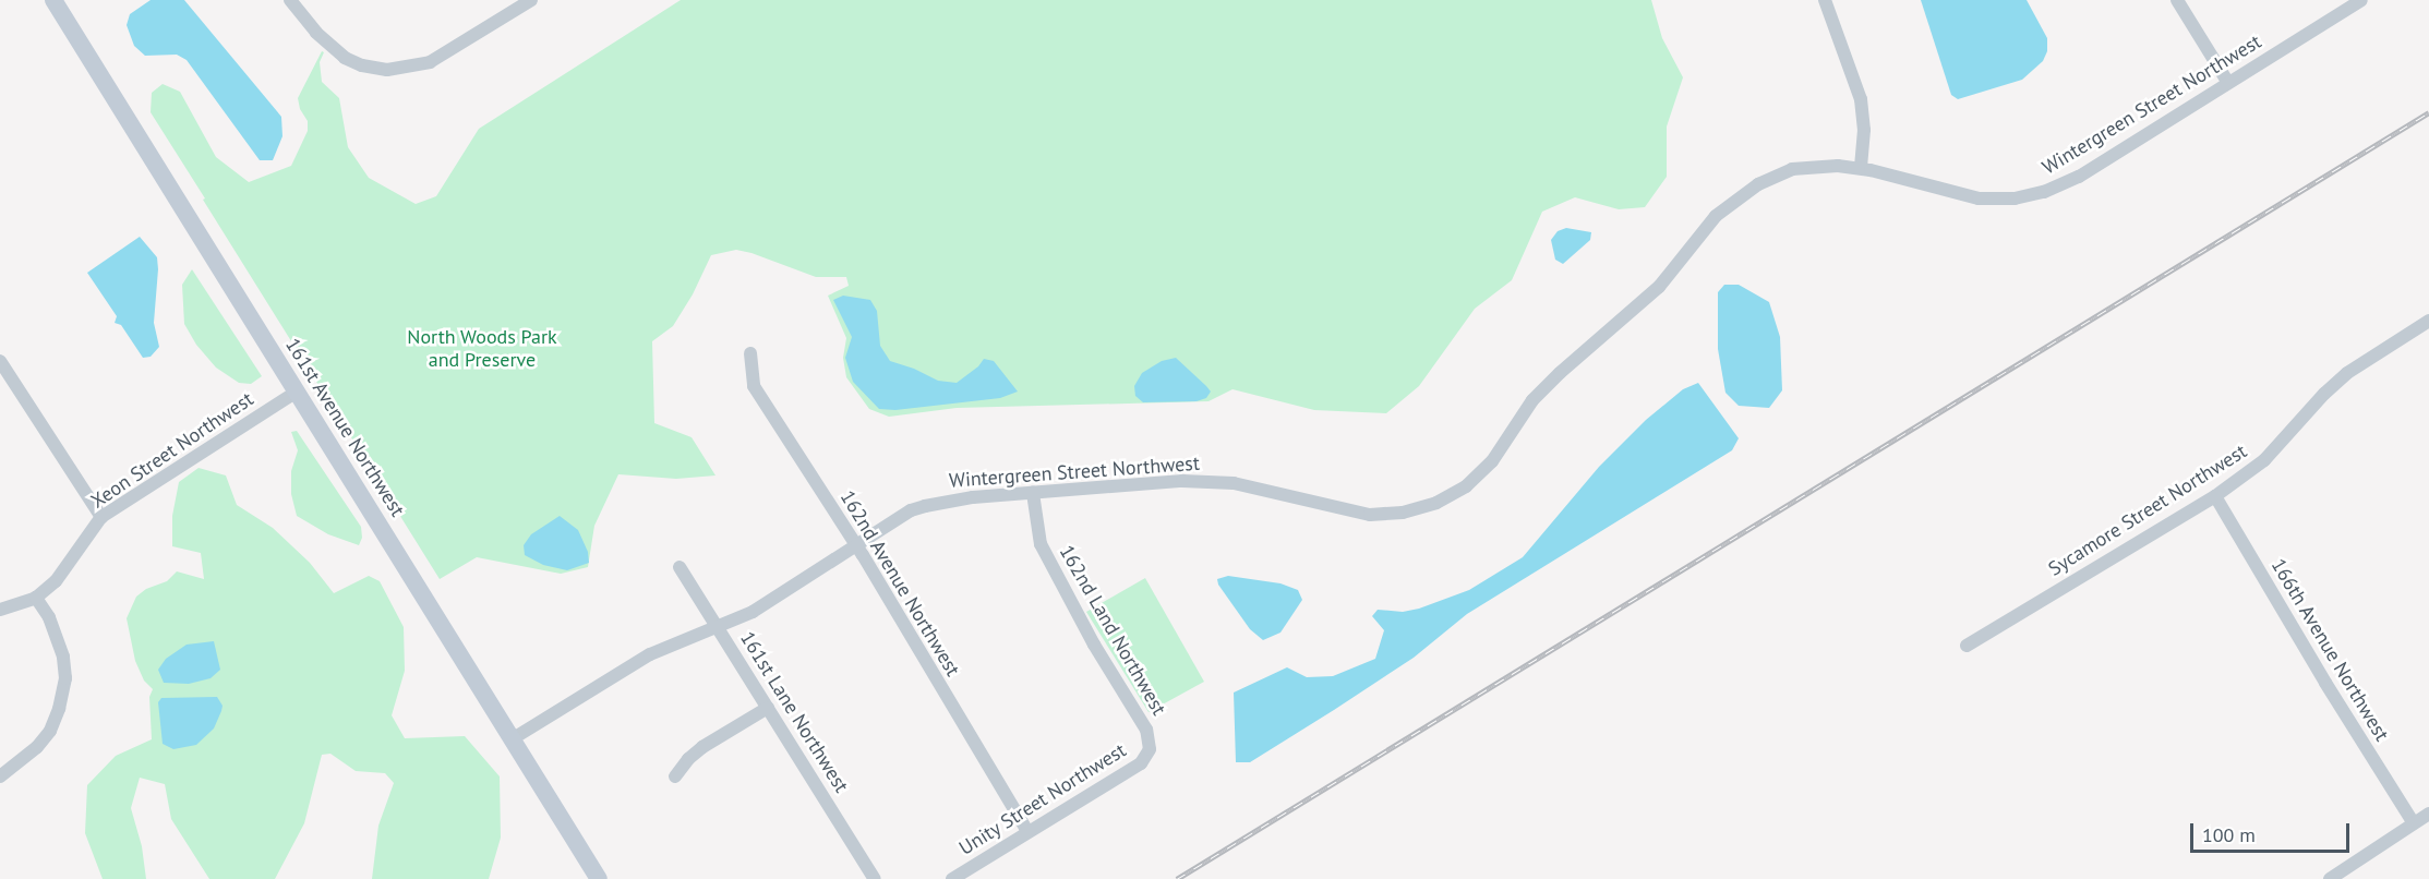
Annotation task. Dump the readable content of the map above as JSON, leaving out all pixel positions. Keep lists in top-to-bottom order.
{
  "streets": {
    "main road": ["161st Avenue Northwest"],
    "street": [
      "Wintergreen Street Northwest",
      "Xeon Street Northwest",
      "Sycamore Street Northwest",
      "162nd Avenue Northwest",
      "162nd Land Northwest",
      "166th Avenue Northwest",
      "161st Lane Northwest",
      "Unity Street Northwest"
    ]
  },
  "crossings": [
    ["Wintergreen Street Northwest", "161st Avenue Northwest"],
    ["Wintergreen Street Northwest", "162nd Avenue Northwest"],
    ["Wintergreen Street Northwest", "162nd Land Northwest"],
    ["Wintergreen Street Northwest", "161st Lane Northwest"],
    ["161st Avenue Northwest", "Xeon Street Northwest"],
    ["Sycamore Street Northwest", "166th Avenue Northwest"],
    ["162nd Avenue Northwest", "Unity Street Northwest"],
    ["162nd Land Northwest", "Unity Street Northwest"]
  ],
  "parks": ["North Woods Park and Preserve"],
  "scale_bar": "100 m"
}
